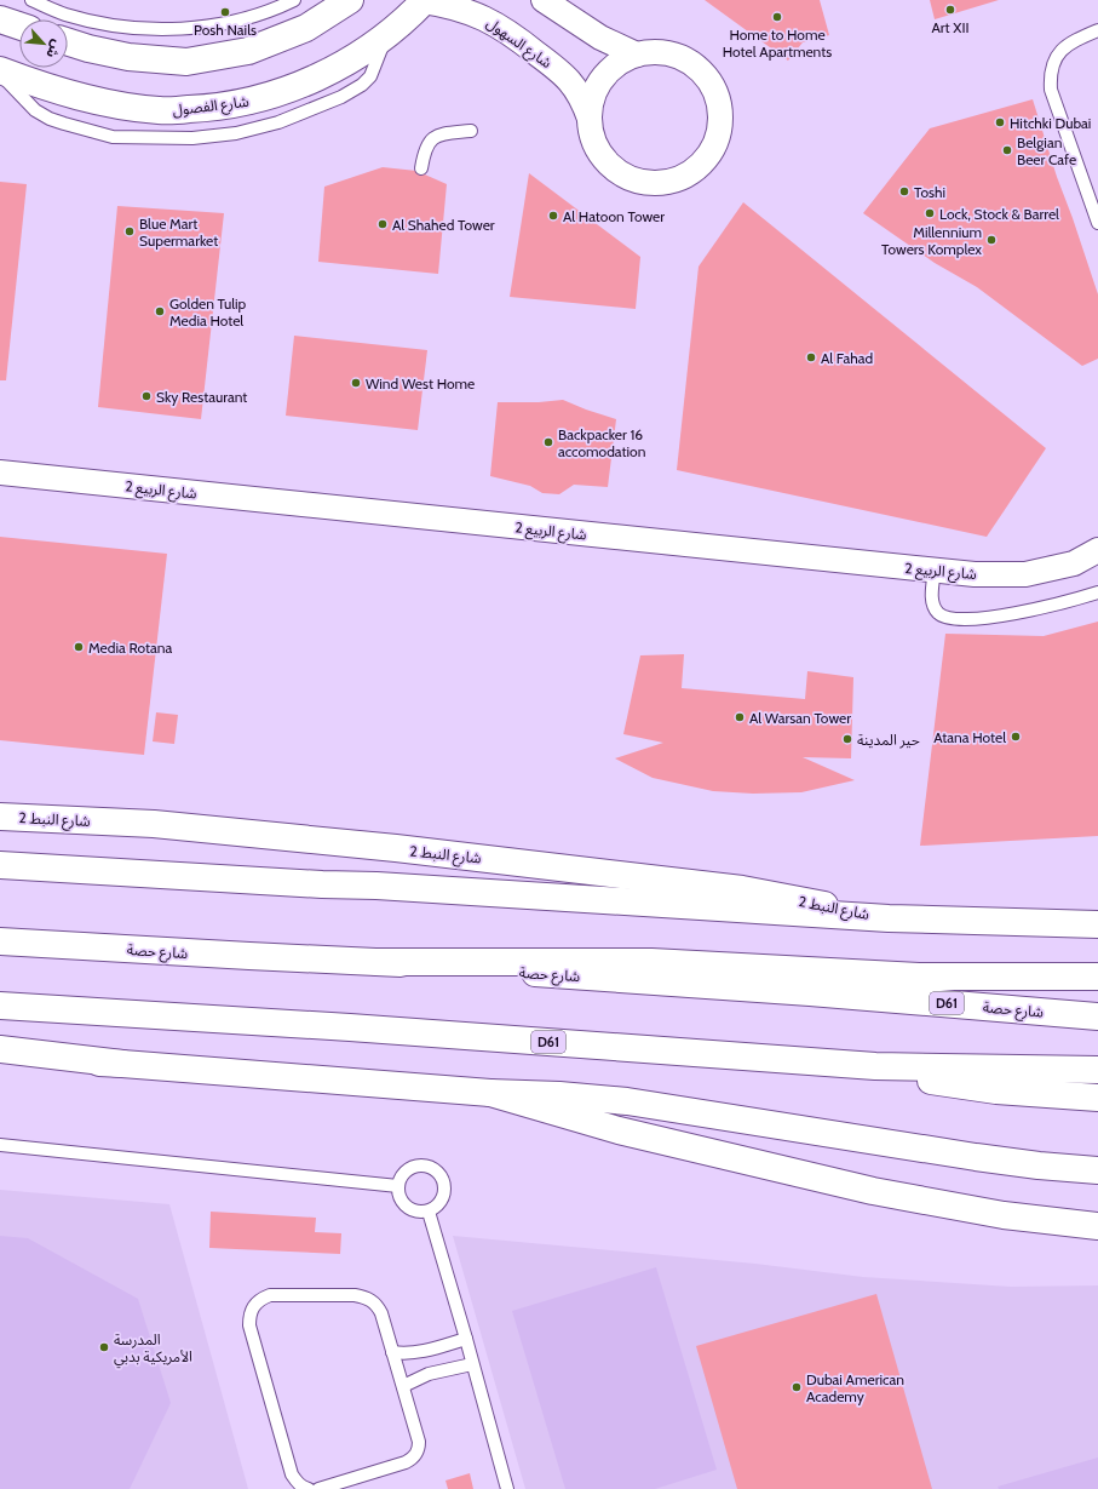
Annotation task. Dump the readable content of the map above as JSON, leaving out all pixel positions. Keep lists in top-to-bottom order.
{
  "streets": {
    "main road": [
      "شارع الفصول",
      "شارع النبط 2",
      "شارع حصة",
      "D61"
    ],
    "street": ["شارع السهول", "شارع الربيع 2"]
  },
  "crossings": [
    ["شارع السهول", "شارع الفصول"]
  ],
  "places": [
    "Art XII",
    "Posh Nails",
    "Home to Home Hotel Apartments",
    "Hitchki Dubai",
    "Belgian Beer Cafe",
    "Toshi",
    "Lock, Stock & Barrel",
    "Al Hatoon Tower",
    "Al Shahed Tower",
    "Blue Mart Supermarket",
    "Millennium Towers Komplex",
    "Golden Tulip Media Hotel",
    "Al Fahad",
    "Wind West Home",
    "Sky Restaurant",
    "Backpacker 16 accomodation",
    "Media Rotana",
    "Al Warsan Tower",
    "Atana Hotel",
    "حير المدينة",
    "المدرسة الأمريكية بدبي",
    "Dubai American Academy"
  ],
  "north": "bottom right"
}
